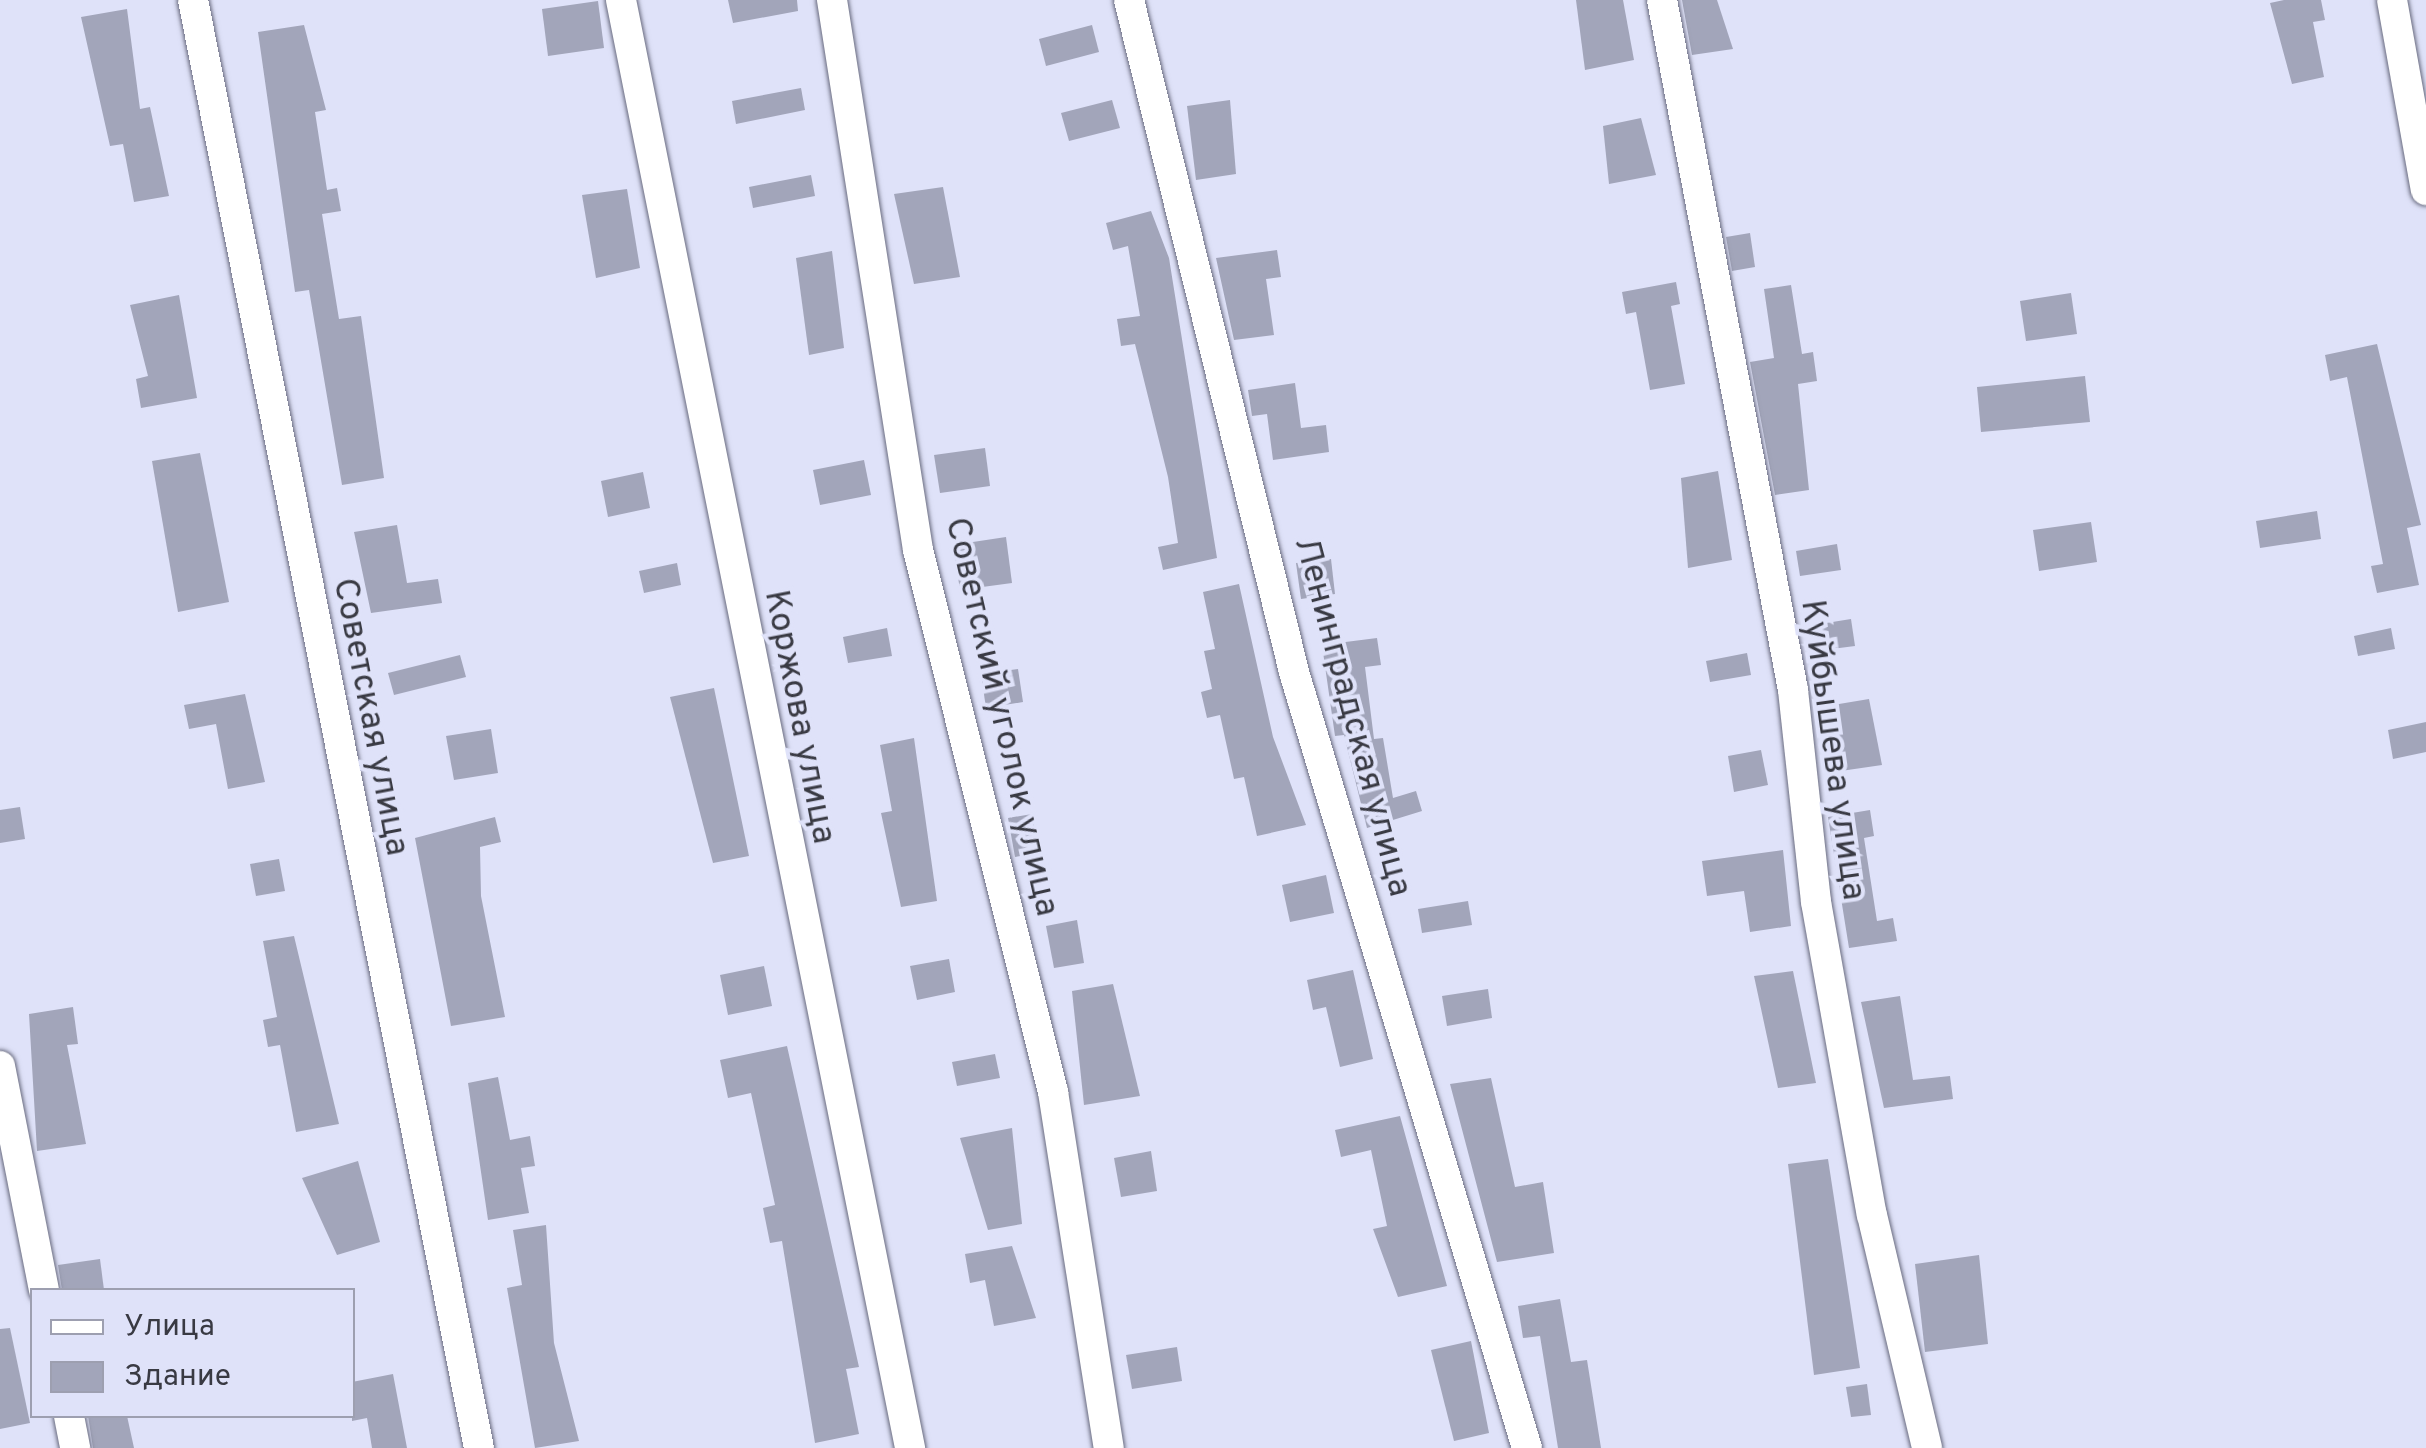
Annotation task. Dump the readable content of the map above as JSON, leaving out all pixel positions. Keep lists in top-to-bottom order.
{
  "streets": {
    "street": [
      "Советская улица",
      "Коржова улица",
      "Советский уголок улица",
      "Ленинградская улица",
      "Куйбышева улица"
    ]
  },
  "legend": ["Улица", "Здание"]
}
